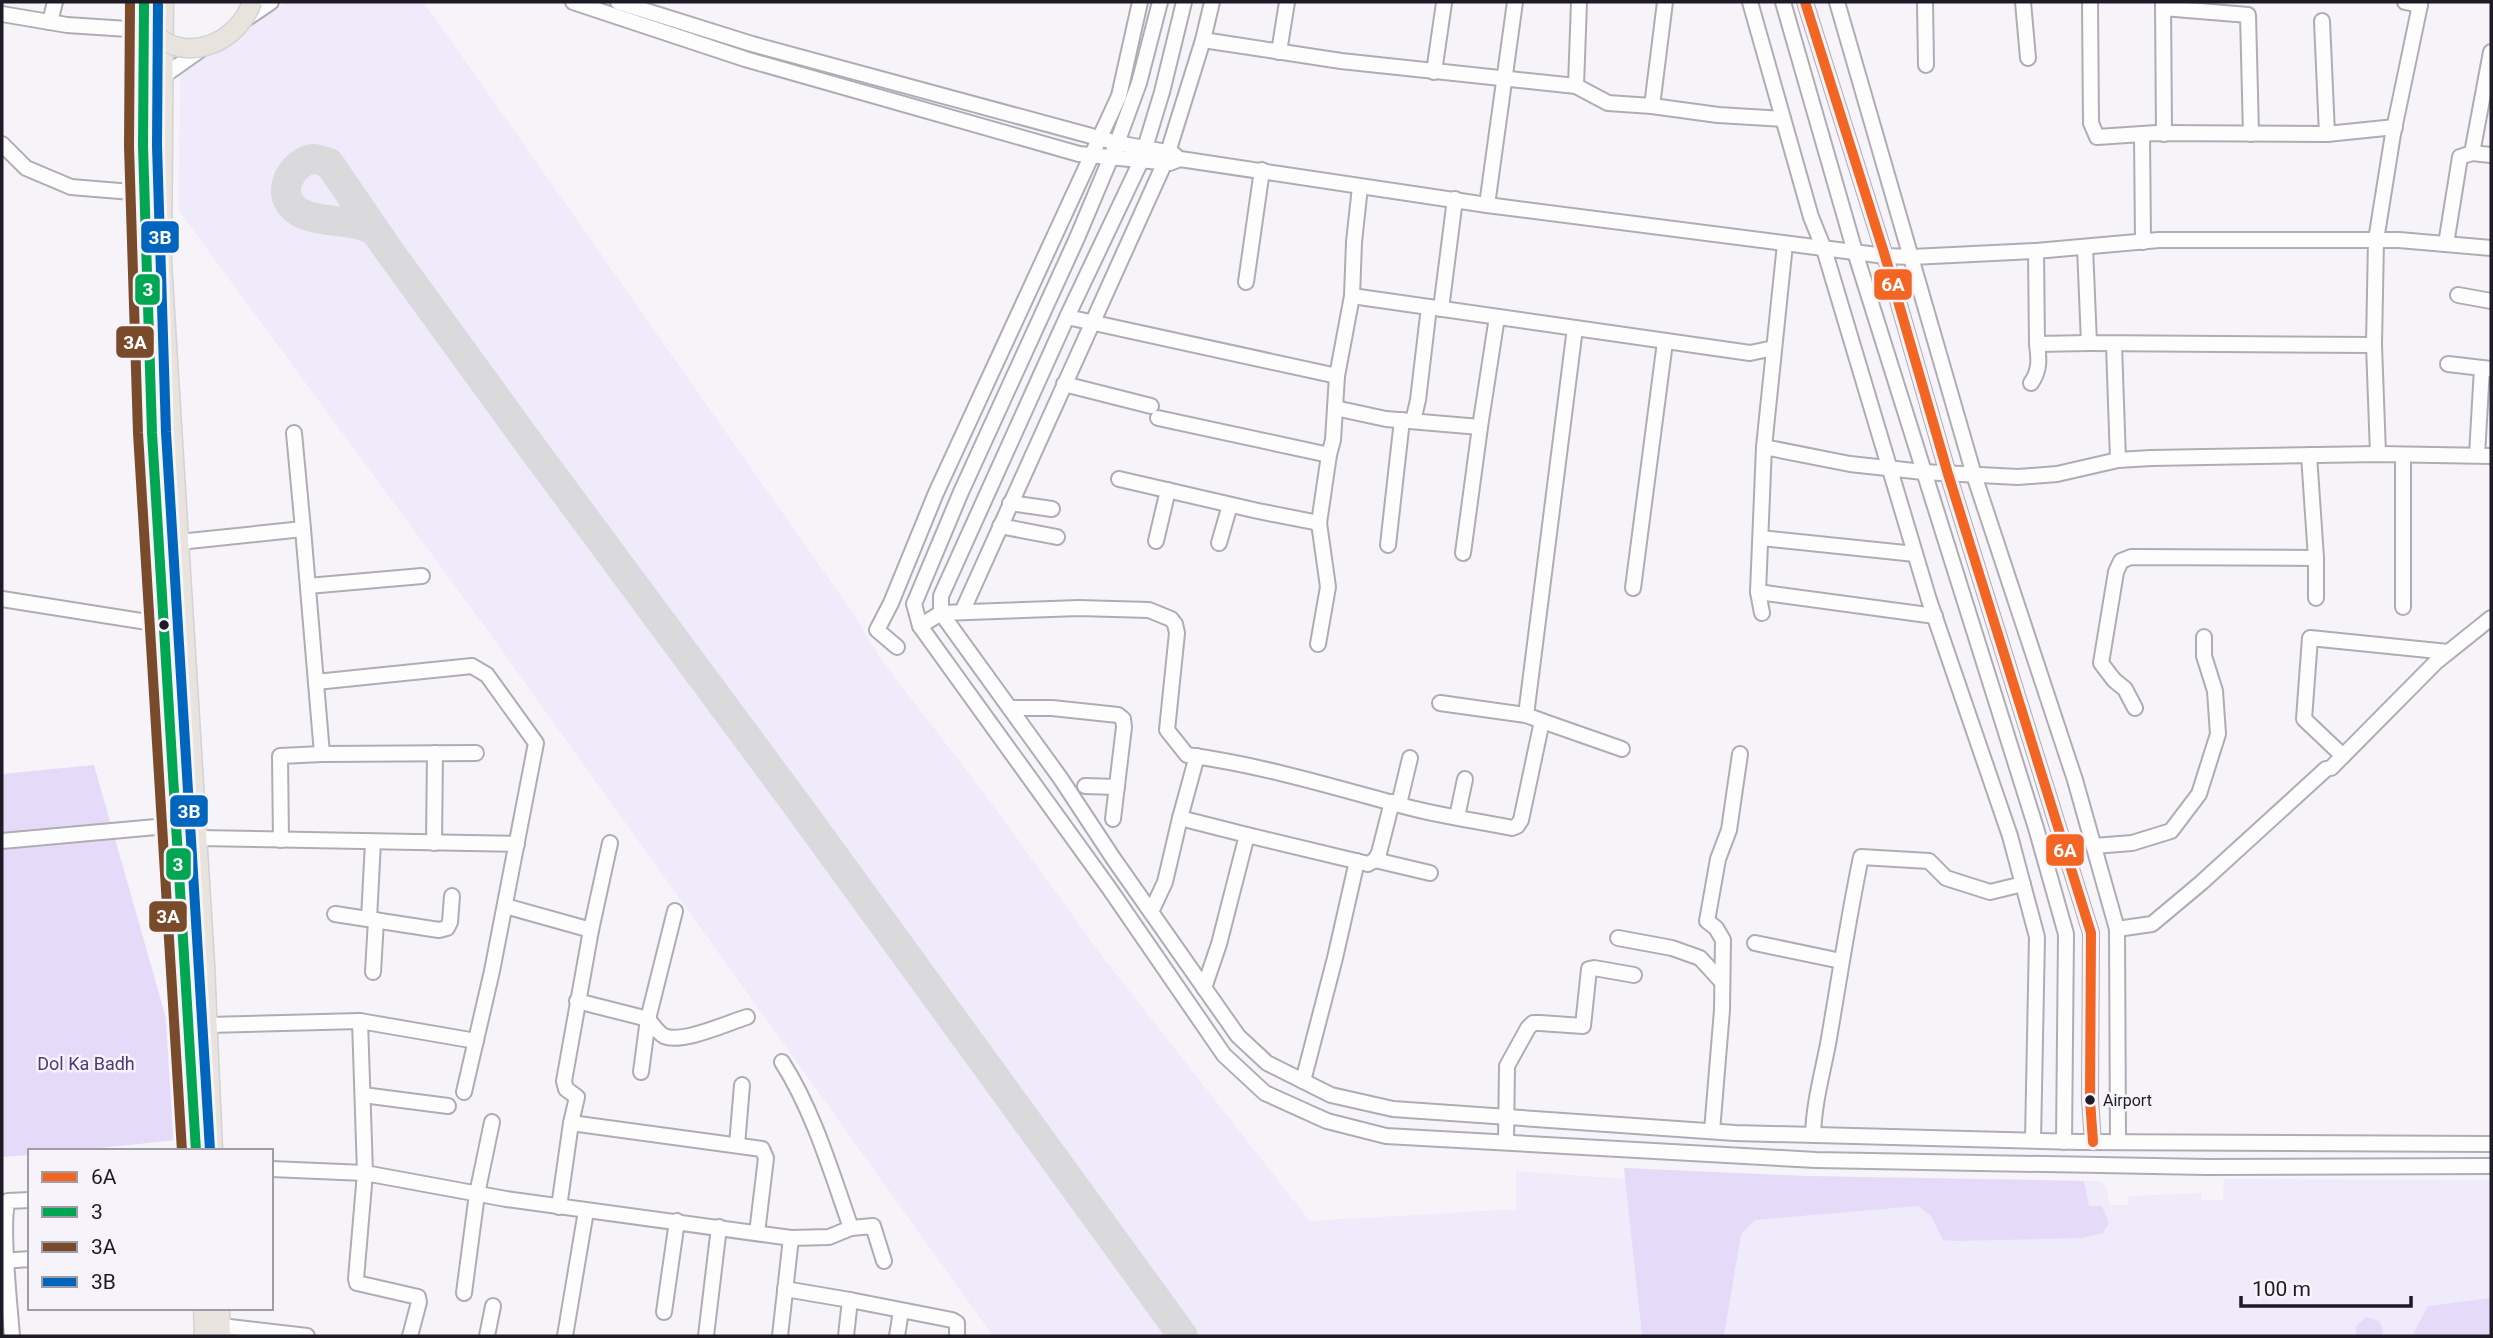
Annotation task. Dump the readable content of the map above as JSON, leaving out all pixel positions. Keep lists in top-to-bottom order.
{
  "parks": ["Dol Ka Badh"],
  "places": ["Airport"],
  "lines": [
    "transit line 6A",
    "transit line 3",
    "transit line 3A",
    "transit line 3B"
  ],
  "legend": [
    "6A",
    "3",
    "3A",
    "3B"
  ],
  "scale_bar": "100 m"
}
